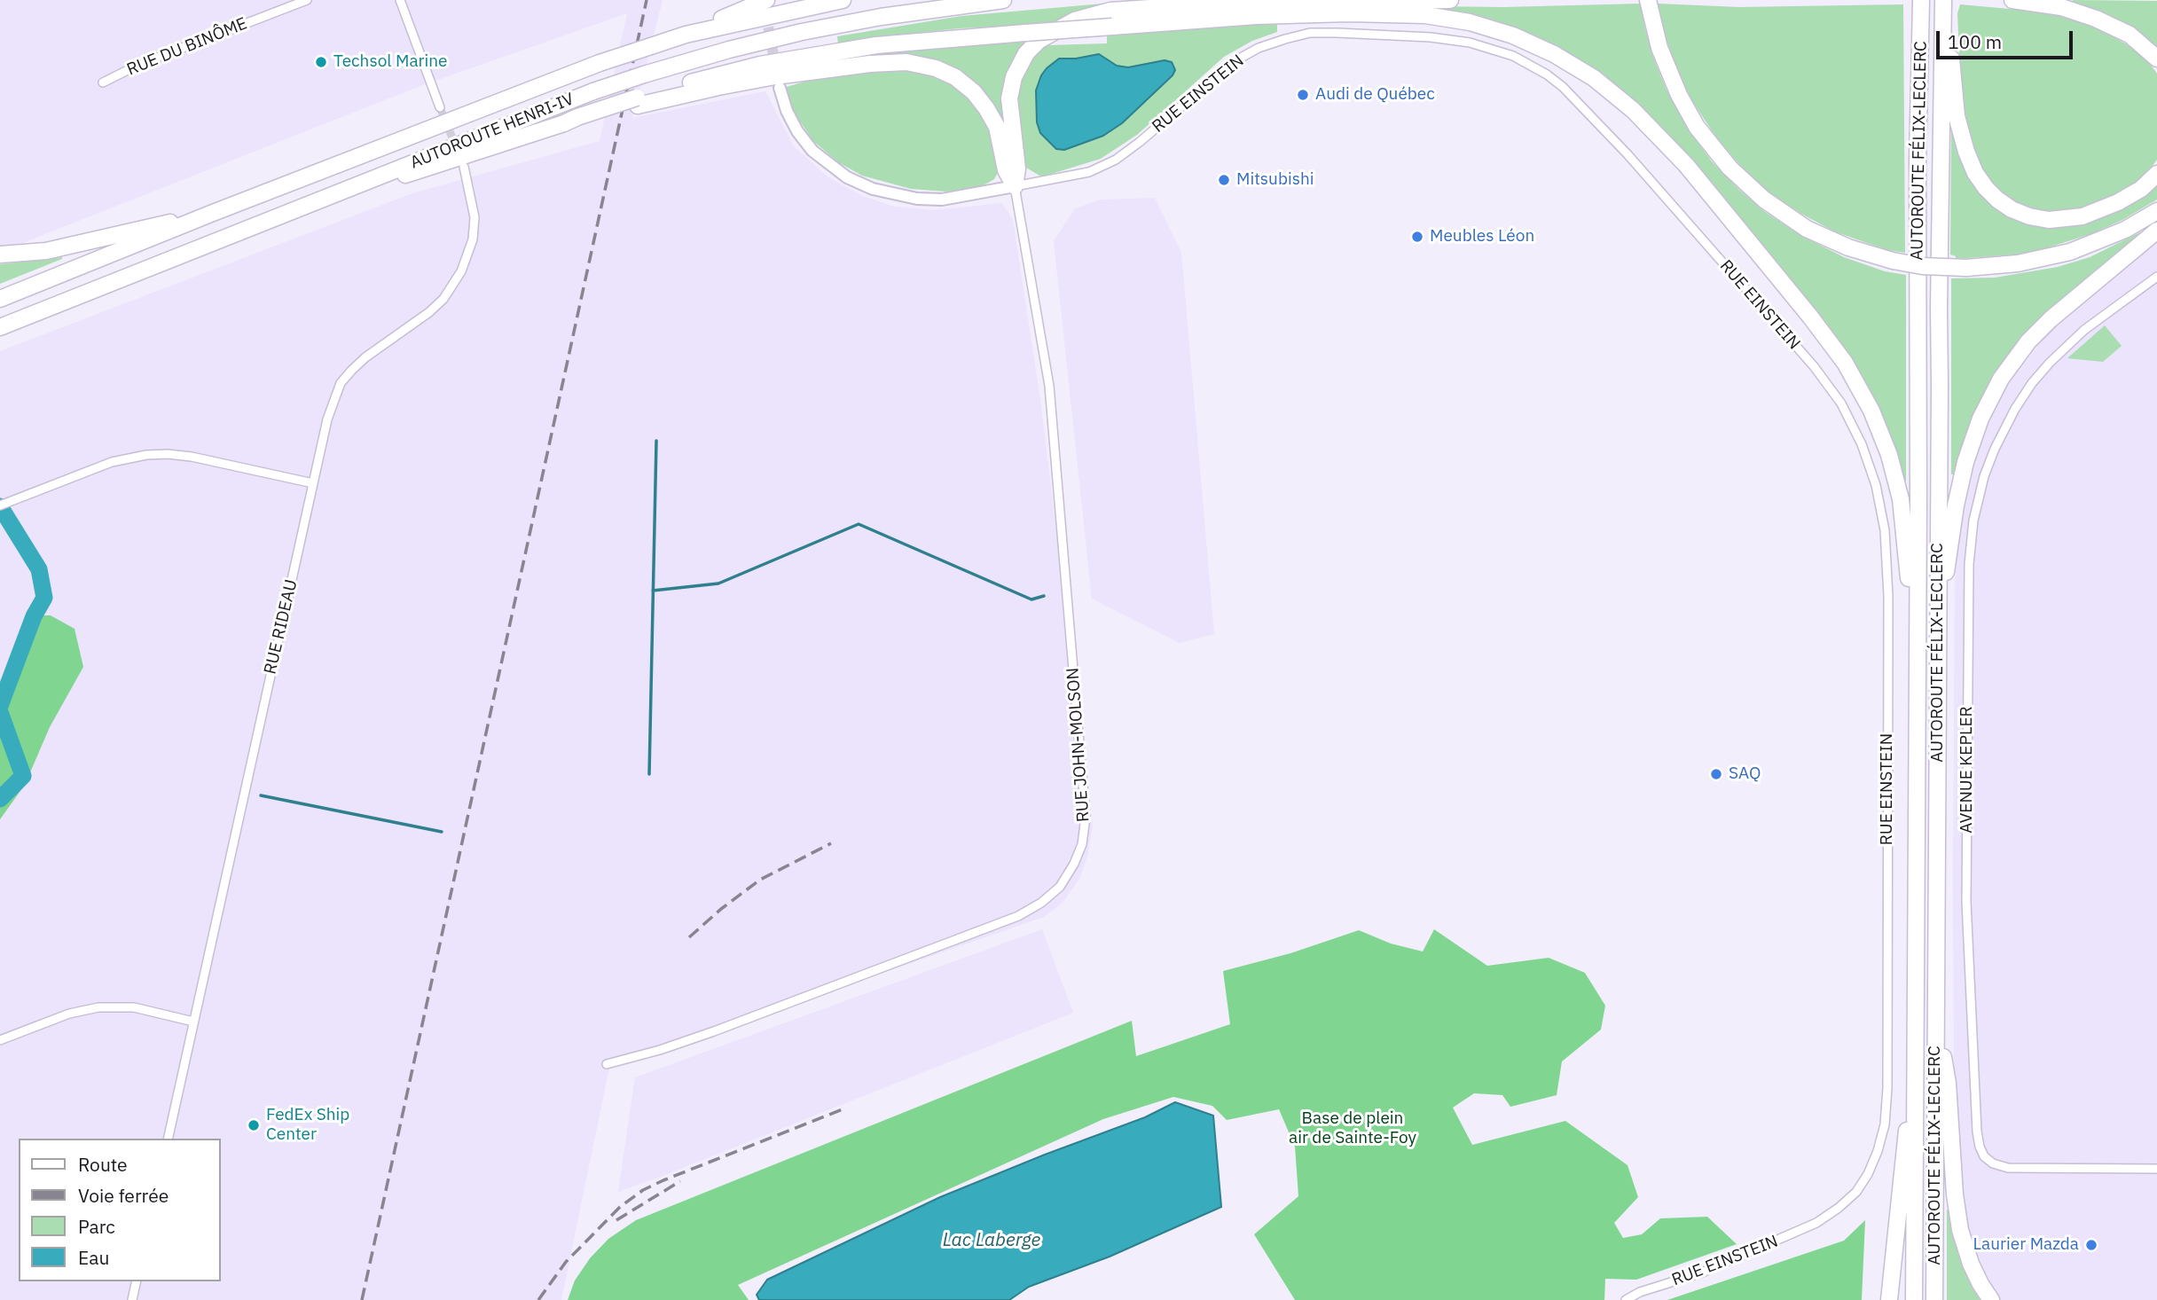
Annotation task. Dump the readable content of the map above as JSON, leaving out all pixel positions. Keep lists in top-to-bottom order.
{
  "streets": {
    "highway": ["AUTOROUTE HENRI-IV", "AUTOROUTE FÉLIX-LECLERC"],
    "street": [
      "RUE DU BINÔME",
      "RUE EINSTEIN",
      "RUE RIDEAU",
      "RUE JOHN-MOLSON",
      "AVENUE KEPLER"
    ]
  },
  "crossings": [
    ["RUE EINSTEIN", "RUE JOHN-MOLSON"]
  ],
  "water": ["Lac Laberge"],
  "parks": ["Base de plein air de Sainte-Foy"],
  "places": [
    "Techsol Marine",
    "Audi de Québec",
    "Mitsubishi",
    "Meubles Léon",
    "SAQ",
    "FedEx Ship Center",
    "Laurier Mazda"
  ],
  "legend": [
    "Route",
    "Voie ferrée",
    "Parc",
    "Eau"
  ],
  "scale_bar": "100 m"
}
